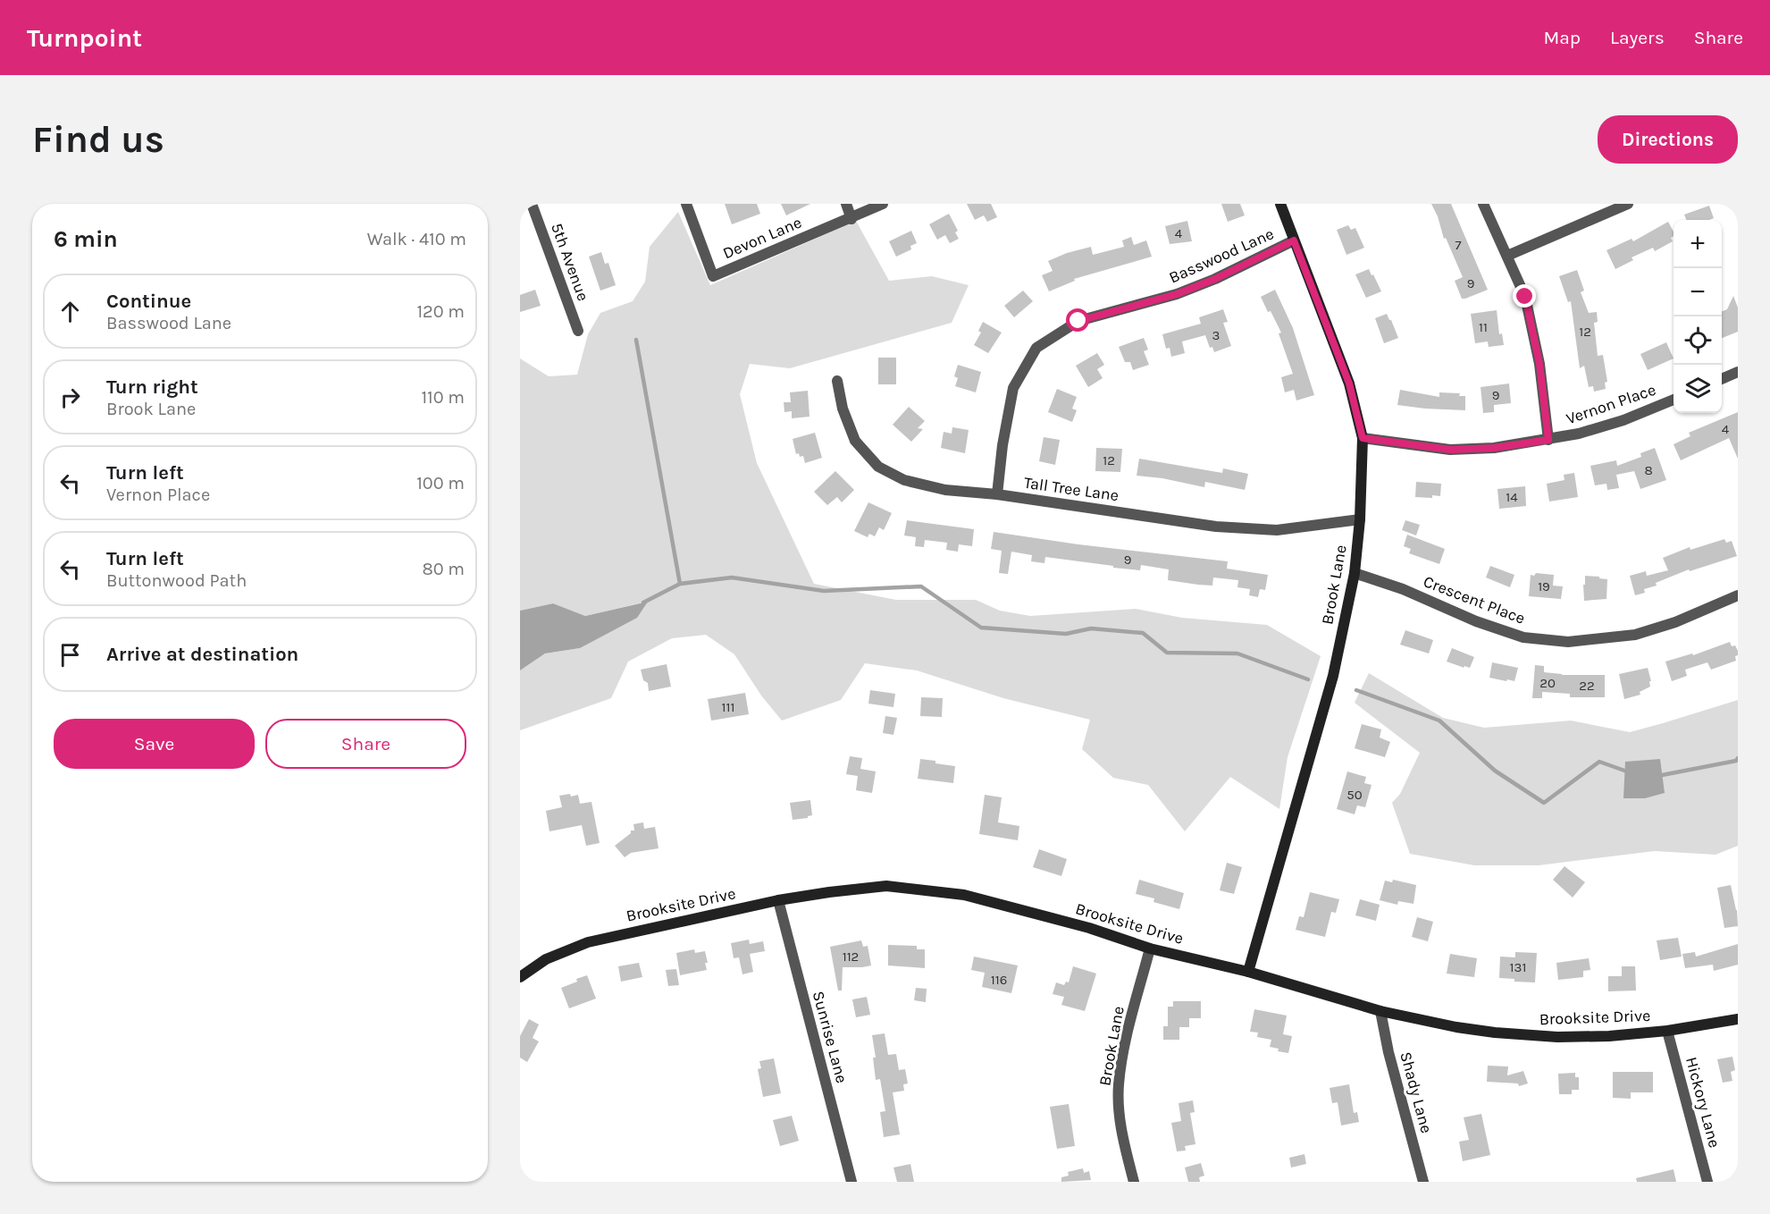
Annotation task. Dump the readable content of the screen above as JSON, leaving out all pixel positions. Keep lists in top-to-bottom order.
{
  "streets": {
    "street": [
      "Devon Lane",
      "Basswood Lane",
      "5th Avenue",
      "Vernon Place",
      "Tall Tree Lane",
      "Brook Lane",
      "Crescent Place",
      "Brooksite Drive",
      "Sunrise Lane",
      "Shady Lane",
      "Hickory Lane"
    ]
  },
  "crossings": [
    ["Basswood Lane", "Tall Tree Lane"],
    ["Basswood Lane", "Brook Lane"],
    ["Vernon Place", "Brook Lane"],
    ["Tall Tree Lane", "Brook Lane"],
    ["Brook Lane", "Crescent Place"],
    ["Brook Lane", "Brooksite Drive"],
    ["Brooksite Drive", "Sunrise Lane"],
    ["Brooksite Drive", "Shady Lane"],
    ["Brooksite Drive", "Hickory Lane"]
  ],
  "house_numbers": [
    "4",
    "7",
    "9",
    "11",
    "12",
    "3",
    "9",
    "4",
    "12",
    "8",
    "14",
    "9",
    "19",
    "20",
    "22",
    "111",
    "50",
    "112",
    "131",
    "116"
  ],
  "page": {
    "header": "Turnpoint",
    "nav": ["Map", "Layers", "Share"],
    "buttons": [
      "Directions",
      ["Save", "Share"]
    ],
    "title": "Find us",
    "heading": ["6 min", "Walk · 410 m"],
    "map_buttons": ["+", "−"],
    "list": [
      ["Continue", "Basswood Lane", "120 m"],
      ["Turn right", "Brook Lane", "110 m"],
      ["Turn left", "Vernon Place", "100 m"],
      ["Turn left", "Buttonwood Path", "80 m"],
      "Arrive at destination"
    ]
  }
}
